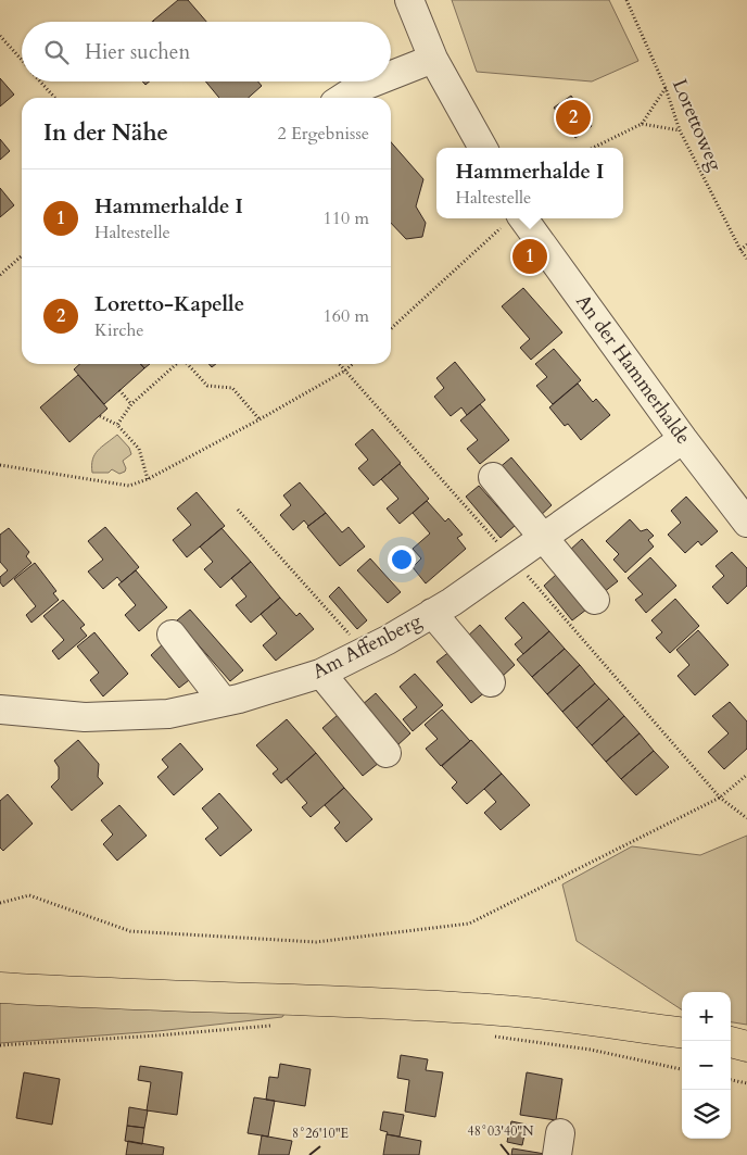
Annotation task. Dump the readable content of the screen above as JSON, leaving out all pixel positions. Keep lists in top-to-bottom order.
{
  "streets": {
    "street": ["An der Hammerhalde", "Am Affenberg"],
    "path": ["Lorettoweg"]
  },
  "crossings": [
    ["An der Hammerhalde", "Am Affenberg"]
  ],
  "page": {
    "search": "Hier suchen",
    "pins": ["2", "1"],
    "heading": ["In der Nähe", "2 Ergebnisse"],
    "popup": ["Hammerhalde I", "Haltestelle"],
    "list": [
      {
        "mark": "1",
        "name": "Hammerhalde I",
        "note": "Haltestelle",
        "value": "110 m"
      },
      {
        "mark": "2",
        "name": "Loretto-Kapelle",
        "note": "Kirche",
        "value": "160 m"
      }
    ],
    "map_buttons": ["+", "−"]
  },
  "coordinates": ["48°03'40\"N", "8°26'10\"E"]
}
